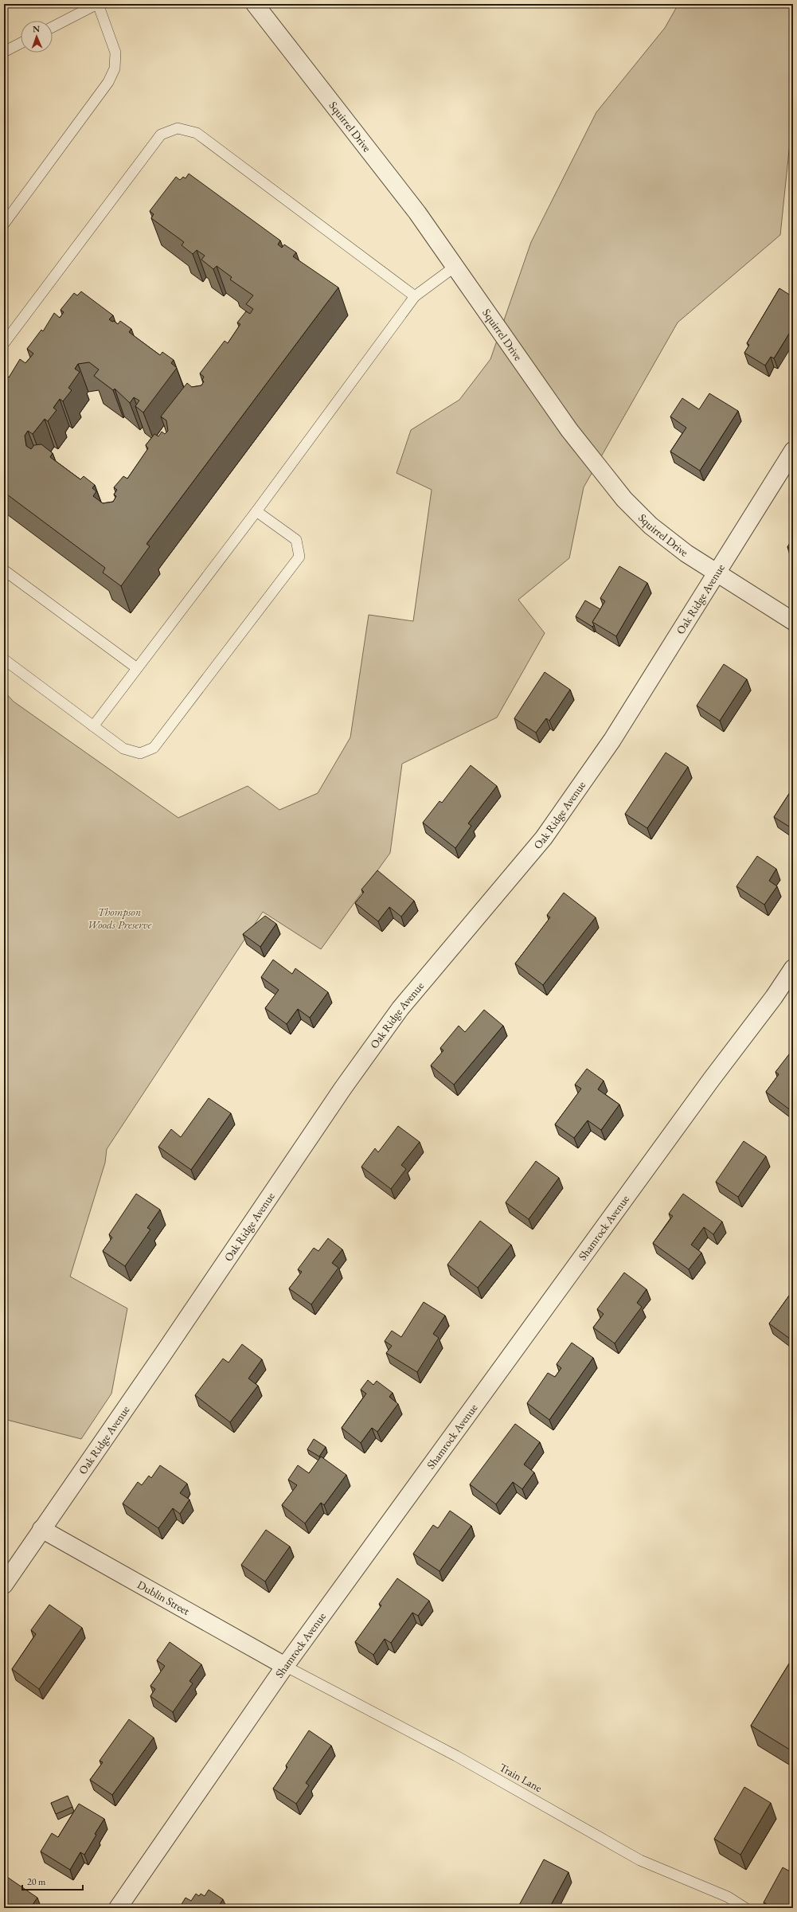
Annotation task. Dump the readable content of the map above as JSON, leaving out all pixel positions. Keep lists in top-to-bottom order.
{
  "streets": {
    "street": [
      "Squirrel Drive",
      "Oak Ridge Avenue",
      "Shamrock Avenue",
      "Dublin Street"
    ],
    "lane": ["Train Lane"]
  },
  "crossings": [
    ["Squirrel Drive", "Oak Ridge Avenue"],
    ["Oak Ridge Avenue", "Dublin Street"],
    ["Shamrock Avenue", "Dublin Street"],
    ["Shamrock Avenue", "Train Lane"],
    ["Dublin Street", "Train Lane"]
  ],
  "parks": ["Thompson Woods Preserve"],
  "scale_bar": "20 m",
  "north": "top"
}
